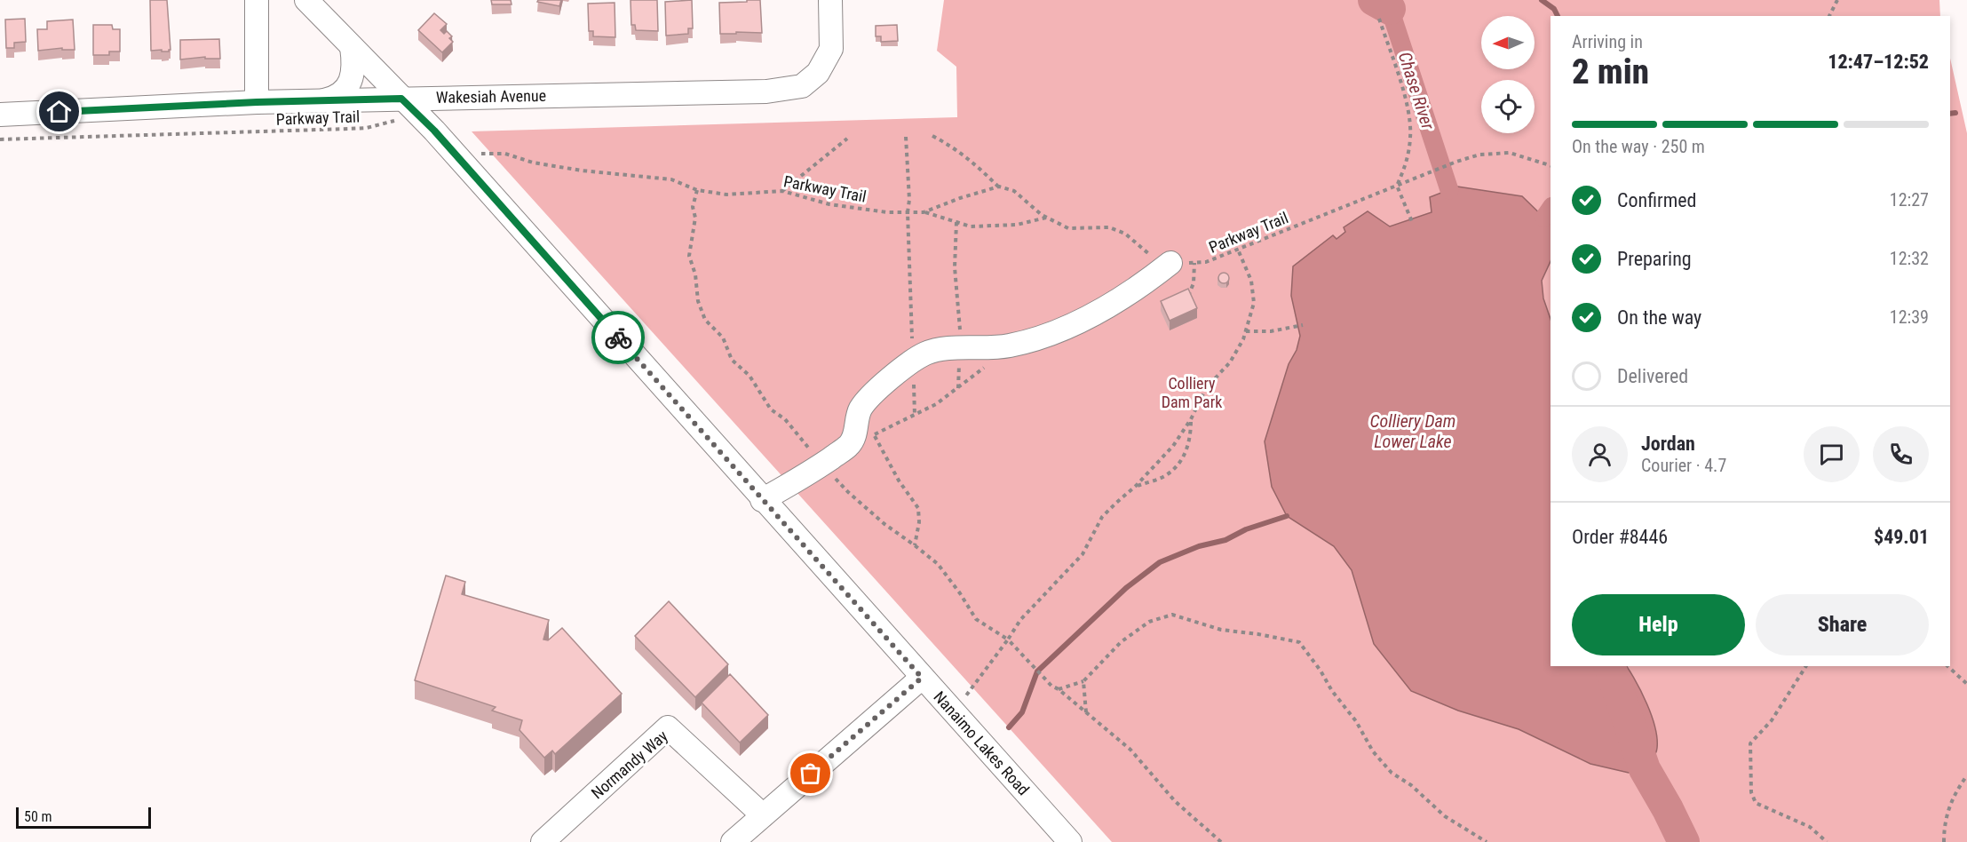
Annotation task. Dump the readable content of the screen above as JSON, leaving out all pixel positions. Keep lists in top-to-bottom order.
{
  "streets": {
    "street": ["Wakesiah Avenue", "Nanaimo Lakes Road", "Normandy Way"],
    "path": ["Parkway Trail"]
  },
  "crossings": [
    ["Wakesiah Avenue", "Nanaimo Lakes Road"],
    ["Parkway Trail", "Nanaimo Lakes Road"]
  ],
  "water": ["Chase River", "Colliery Dam Lower Lake"],
  "parks": ["Colliery Dam Park"],
  "scale_bar": "50 m",
  "north": "left",
  "page": {
    "heading": ["2 min", "Arriving in", "12:47–12:52"],
    "panel": [
      "Jordan",
      "Courier · 4.7",
      "Order #8446",
      "$49.01"
    ],
    "bar": "On the way · 250 m",
    "list": [
      ["Confirmed", "12:27"],
      ["Preparing", "12:32"],
      ["On the way", "12:39"],
      "Delivered"
    ],
    "buttons": ["Help", "Share"],
    "scale": "50 m"
  }
}
